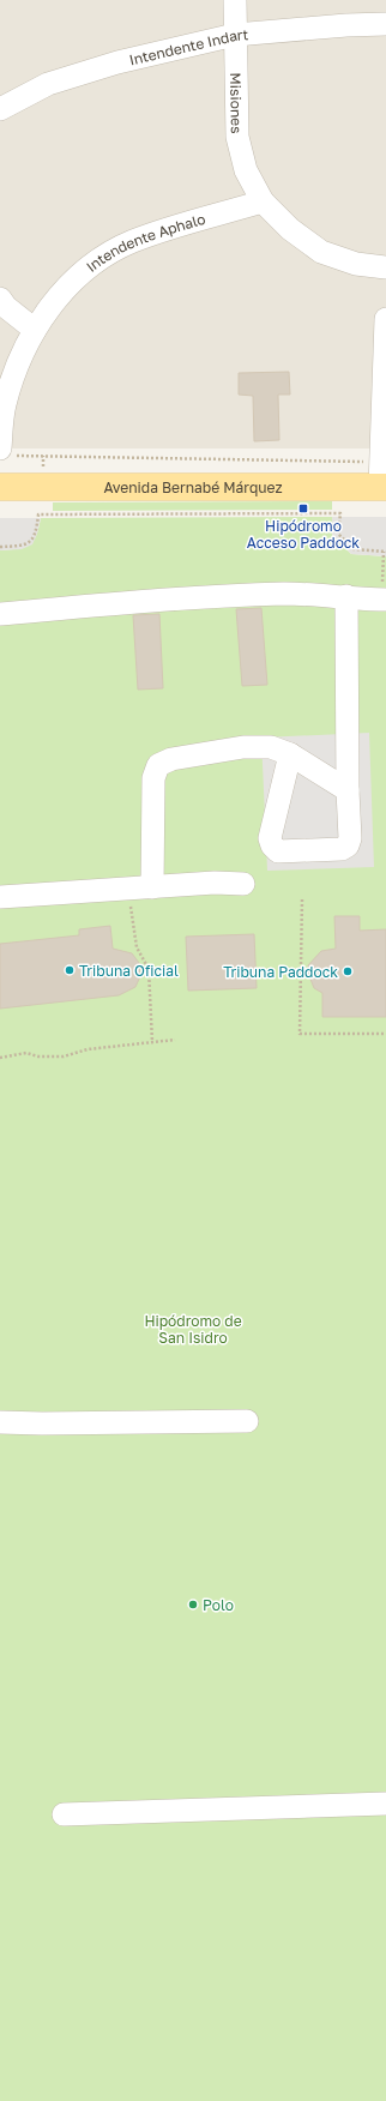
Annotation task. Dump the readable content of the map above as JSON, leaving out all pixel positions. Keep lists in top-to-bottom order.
{
  "streets": {
    "main road": ["Avenida Bernabé Márquez"],
    "street": ["Intendente Indart", "Misiones", "Intendente Aphalo"]
  },
  "crossings": [
    ["Intendente Indart", "Misiones"],
    ["Misiones", "Intendente Aphalo"]
  ],
  "parks": ["Hipódromo de San Isidro"],
  "places": {
    "transit": ["Hipódromo Acceso Paddock"],
    "other": ["Tribuna Oficial", "Tribuna Paddock", "Polo"]
  }
}
